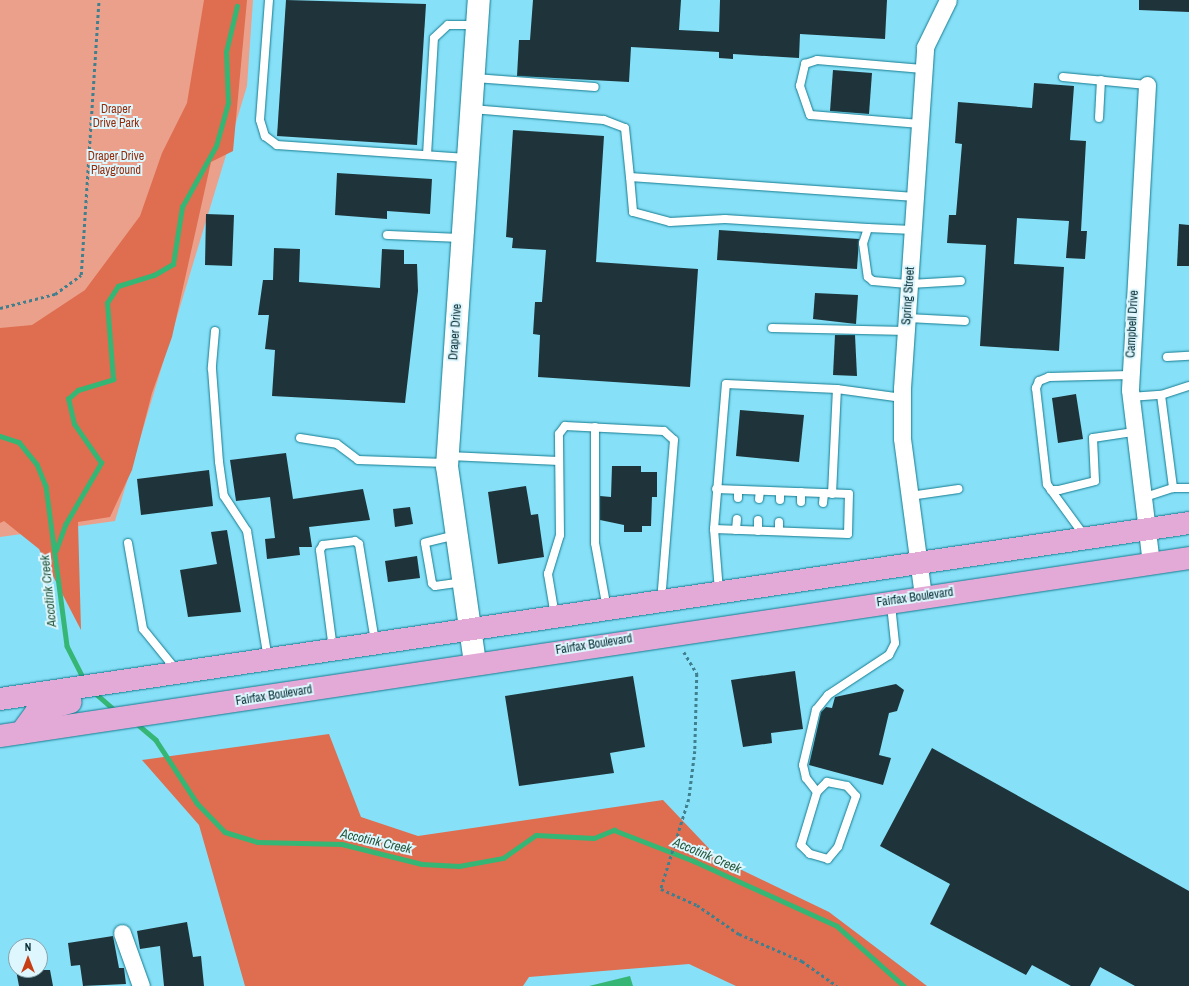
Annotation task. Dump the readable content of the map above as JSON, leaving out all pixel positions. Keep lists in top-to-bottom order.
{
  "streets": {
    "main road": ["Fairfax Boulevard"],
    "street": ["Spring Street", "Campbell Drive", "Draper Drive"]
  },
  "crossings": [
    ["Spring Street", "Fairfax Boulevard"],
    ["Campbell Drive", "Fairfax Boulevard"],
    ["Draper Drive", "Fairfax Boulevard"]
  ],
  "water": ["Accotink Creek"],
  "parks": ["Draper Drive Park", "Draper Drive Playground"],
  "north": "top"
}
